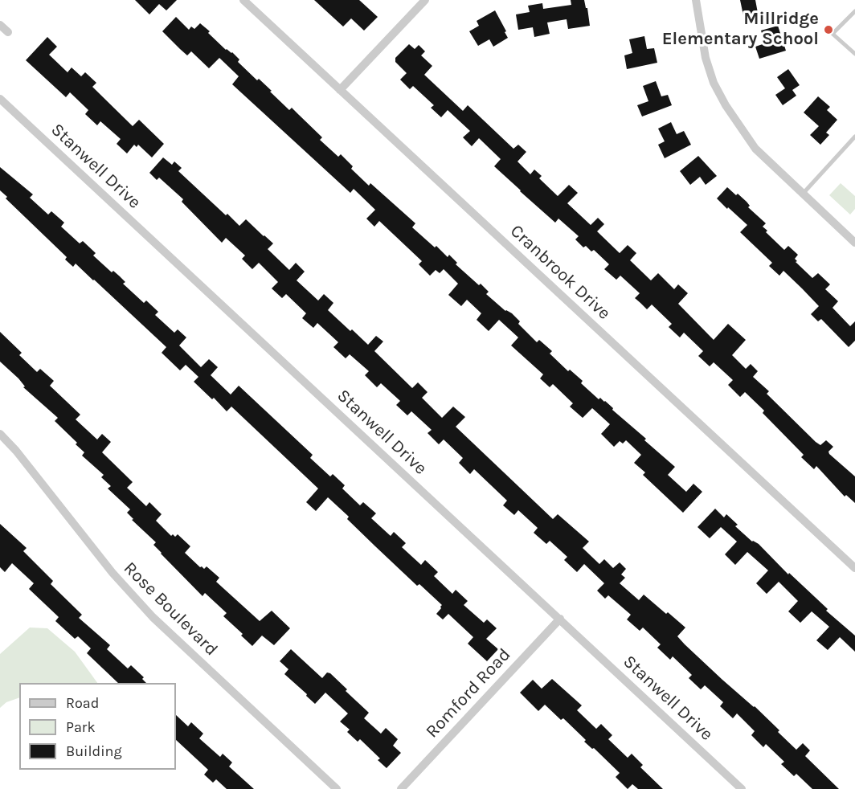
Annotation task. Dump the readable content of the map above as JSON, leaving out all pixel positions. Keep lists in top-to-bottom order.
{
  "streets": {
    "street": [
      "Stanwell Drive",
      "Cranbrook Drive",
      "Rose Boulevard",
      "Romford Road"
    ]
  },
  "crossings": [
    ["Stanwell Drive", "Romford Road"]
  ],
  "places": ["Millridge Elementary School"],
  "legend": ["Road", "Park", "Building"]
}
